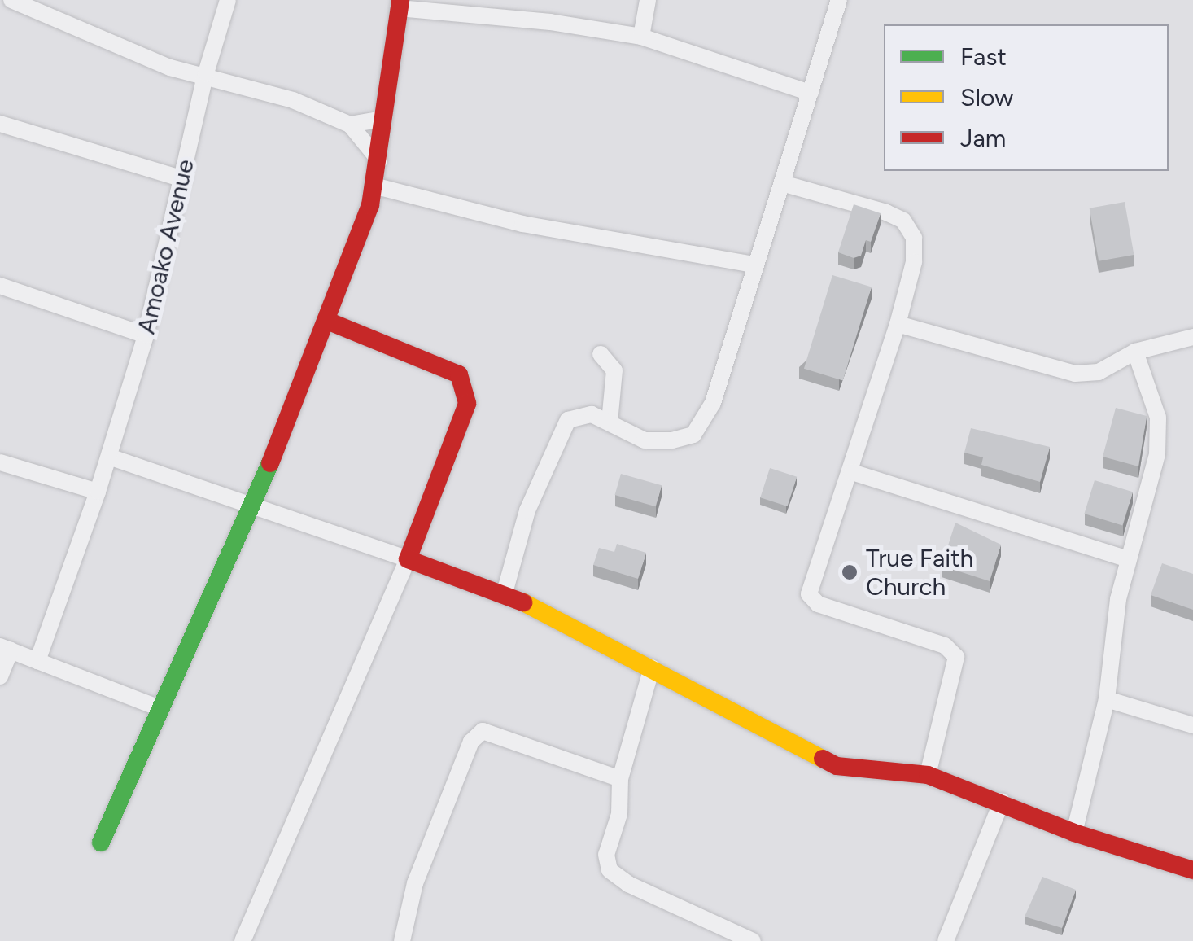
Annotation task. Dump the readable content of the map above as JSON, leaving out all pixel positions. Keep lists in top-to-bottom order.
{
  "streets": {
    "street": ["Amoako Avenue"]
  },
  "places": ["True Faith Church"],
  "legend": ["Fast", "Slow", "Jam"]
}
